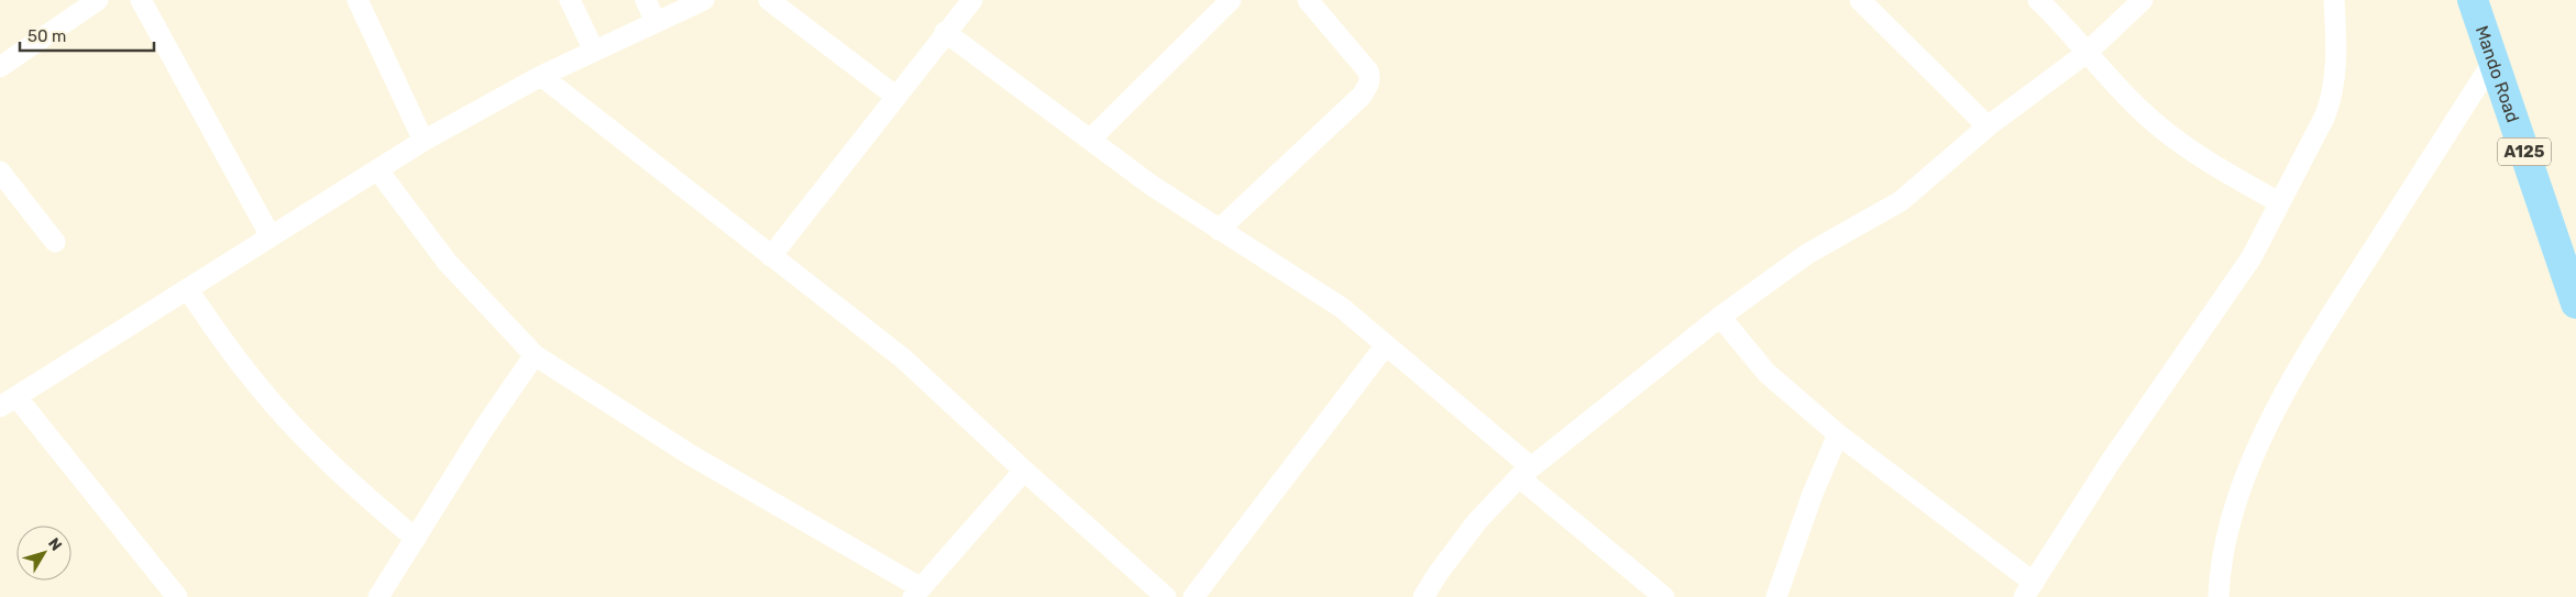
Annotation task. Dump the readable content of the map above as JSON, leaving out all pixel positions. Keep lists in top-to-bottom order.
{
  "streets": {
    "highway": ["Mando Road", "A125"]
  },
  "scale_bar": "50 m",
  "north": "top right"
}
